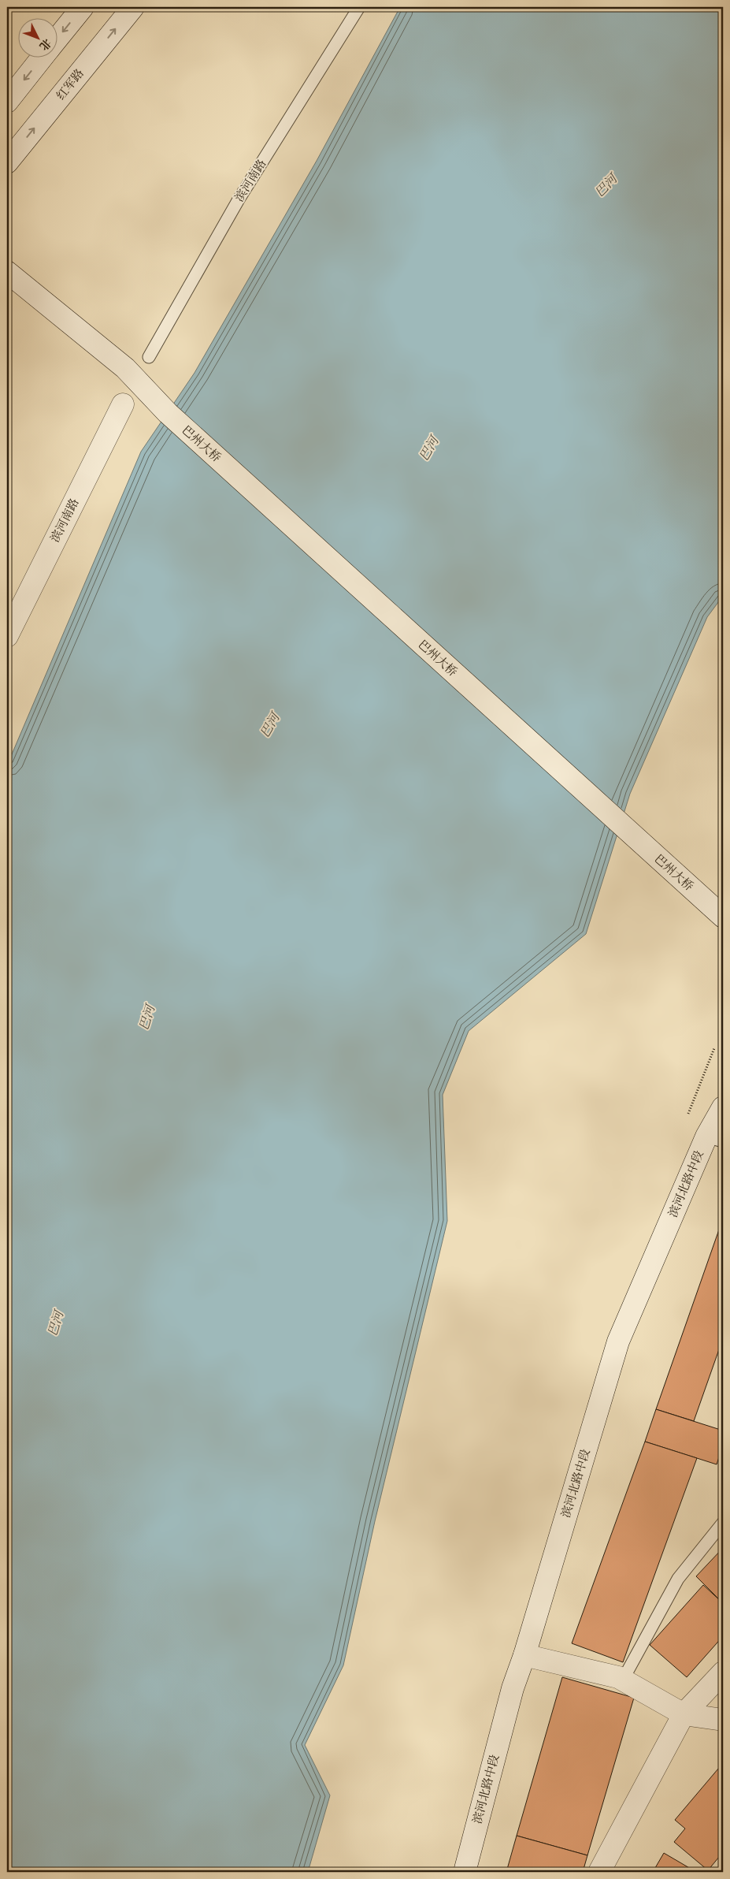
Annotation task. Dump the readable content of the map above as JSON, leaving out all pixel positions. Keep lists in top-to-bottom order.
{
  "streets": {
    "street": [
      "红军路",
      "滨河南路",
      "巴州大桥",
      "滨河北路中段"
    ]
  },
  "water": ["巴河"],
  "north": "bottom right"
}
